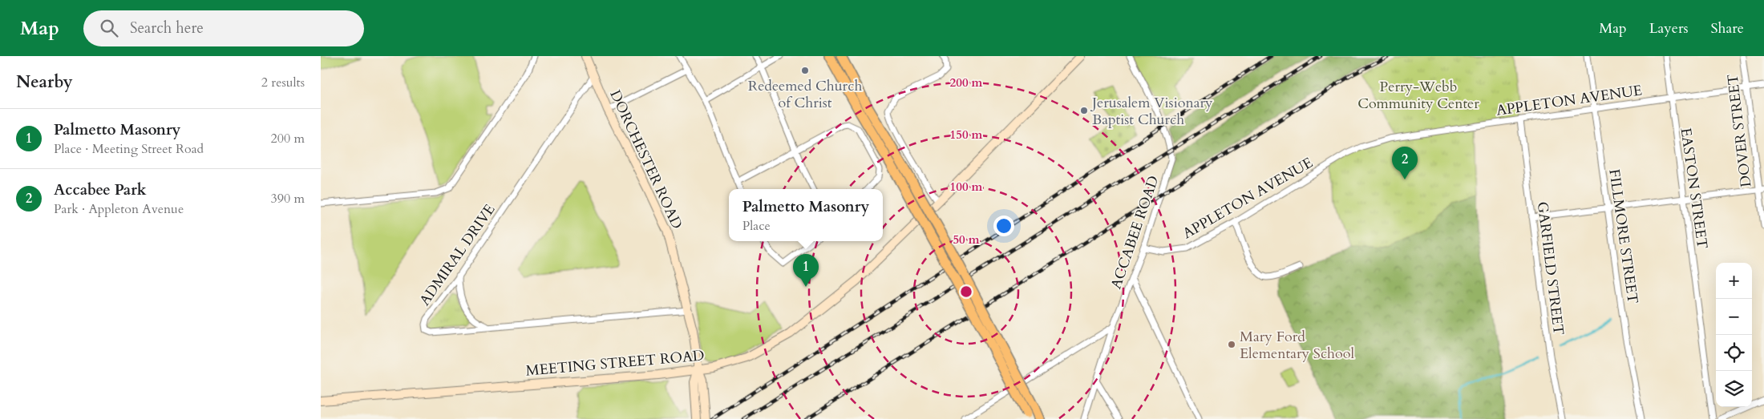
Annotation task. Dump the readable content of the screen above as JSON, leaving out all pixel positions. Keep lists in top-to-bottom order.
{
  "streets": {
    "street": [
      "APPLETON AVENUE",
      "DOVER STREET",
      "DORCHESTER ROAD",
      "EASTON STREET",
      "ACCABEE ROAD",
      "FILLMORE STREET",
      "ADMIRAL DRIVE",
      "GARFIELD STREET",
      "MEETING STREET ROAD"
    ]
  },
  "crossings": [
    ["APPLETON AVENUE", "DOVER STREET"],
    ["APPLETON AVENUE", "EASTON STREET"],
    ["APPLETON AVENUE", "ACCABEE ROAD"],
    ["APPLETON AVENUE", "FILLMORE STREET"],
    ["APPLETON AVENUE", "GARFIELD STREET"],
    ["DORCHESTER ROAD", "ADMIRAL DRIVE"],
    ["DORCHESTER ROAD", "MEETING STREET ROAD"]
  ],
  "parks": ["Perry-Webb Community Center"],
  "places": ["Redeemed Church of Christ", "Jerusalem Visionary Baptist Church", "Mary Ford Elementary School"],
  "page": {
    "header": "Map",
    "search": "Search here",
    "nav": ["Map", "Layers", "Share"],
    "heading": ["Nearby", "2 results"],
    "list": [
      {
        "mark": "1",
        "name": "Palmetto Masonry",
        "note": "Place · Meeting Street Road",
        "value": "200 m"
      },
      {
        "mark": "2",
        "name": "Accabee Park",
        "note": "Park · Appleton Avenue",
        "value": "390 m"
      }
    ],
    "pins": ["2", "1"],
    "popup": ["Palmetto Masonry", "Place"],
    "map_buttons": ["+", "−"]
  },
  "rings": [
    "200 m",
    "150 m",
    "100 m",
    "50 m"
  ]
}
